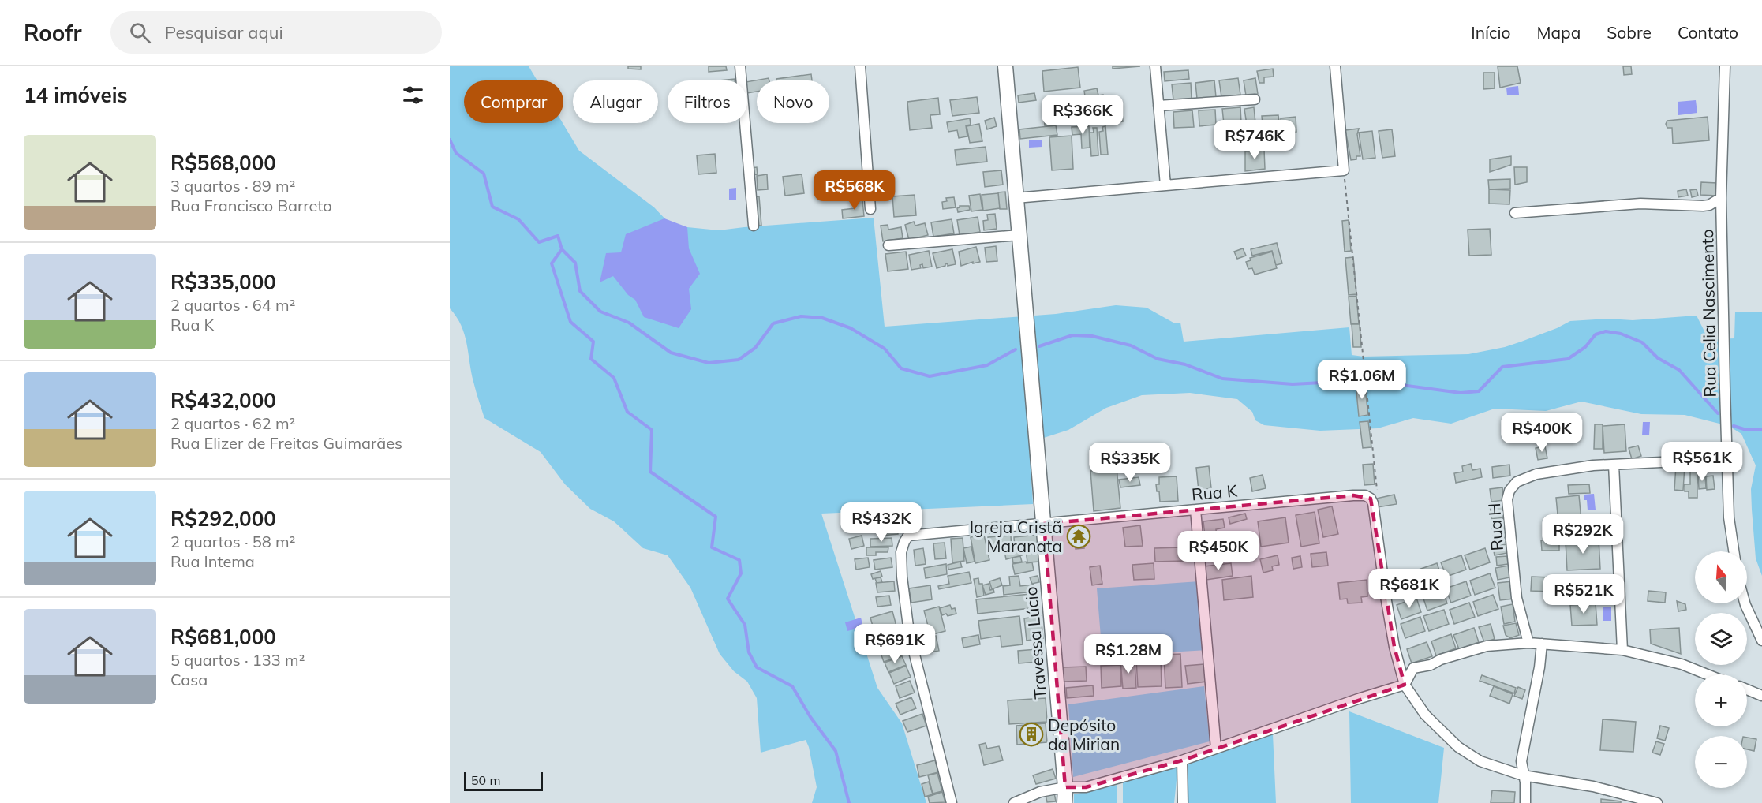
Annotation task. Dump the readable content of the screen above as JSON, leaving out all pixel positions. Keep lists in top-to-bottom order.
{
  "streets": {
    "street": [
      "Rua Celia Nascimento",
      "Rua K",
      "Rua H",
      "Travessa Lúcio"
    ]
  },
  "crossings": [
    ["Rua Celia Nascimento", "Rua H"],
    ["Rua K", "Travessa Lúcio"]
  ],
  "places": {
    "temple": ["Igreja Cristã Maranata"],
    "building": ["Depósito da Mirian"]
  },
  "scale_bar": "50 m",
  "north": "top",
  "page": {
    "header": "Roofr",
    "search": "Pesquisar aqui",
    "nav": [
      "Início",
      "Mapa",
      "Sobre",
      "Contato"
    ],
    "heading": "14 imóveis",
    "chip": [
      "Comprar",
      "Alugar",
      "Filtros",
      "Novo"
    ],
    "price": [
      "R$366K",
      "R$746K",
      "R$568K",
      "R$1.06M",
      "R$400K",
      "R$561K",
      "R$335K",
      "R$432K",
      "R$292K",
      "R$450K",
      "R$681K",
      "R$521K",
      "R$691K",
      "R$1.28M"
    ],
    "list": [
      {
        "name": "R$568,000",
        "note": "3 quartos · 89 m² · Rua Francisco Barreto"
      },
      {
        "name": "R$335,000",
        "note": "2 quartos · 64 m² · Rua K"
      },
      {
        "name": "R$432,000",
        "note": "2 quartos · 62 m² · Rua Elizer de Freitas Guimarães"
      },
      {
        "name": "R$292,000",
        "note": "2 quartos · 58 m² · Rua Intema"
      },
      {
        "name": "R$681,000",
        "note": "5 quartos · 133 m² · Casa"
      }
    ],
    "map_buttons": ["+", "−"],
    "scale": "50 m"
  }
}
